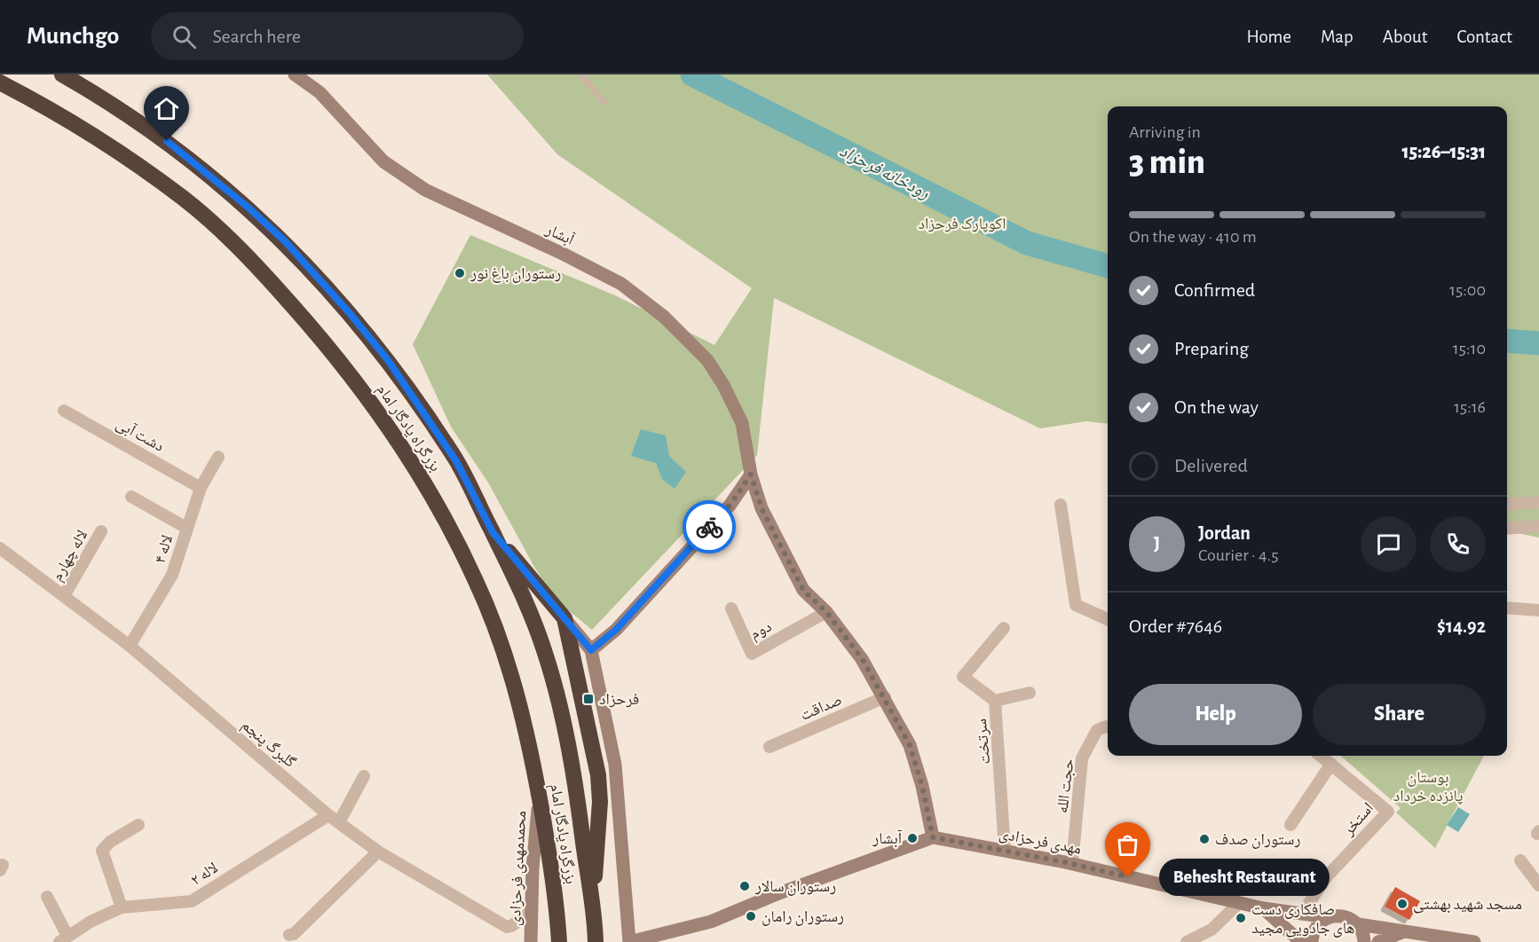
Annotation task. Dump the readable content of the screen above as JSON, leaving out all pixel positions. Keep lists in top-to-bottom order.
{
  "streets": {
    "highway": ["بزرگراه یادگار امام"],
    "street": [
      "آبشار",
      "دشت آبی",
      "لاله ۴",
      "لاله چهارم",
      "دوم",
      "صداقت",
      "سرتخت",
      "گلبرگ پنجم",
      "حجت الله",
      "استخر",
      "مهدی فرحزادی",
      "محمدمهدی فرحزادی",
      "لاله ۲"
    ]
  },
  "crossings": [
    ["آبشار", "دوم"],
    ["آبشار", "صداقت"],
    ["آبشار", "مهدی فرحزادی"],
    ["بزرگراه یادگار امام", "محمدمهدی فرحزادی"],
    ["دشت آبی", "لاله ۴"],
    ["لاله ۴", "گلبرگ پنجم"],
    ["لاله چهارم", "گلبرگ پنجم"],
    ["سرتخت", "مهدی فرحزادی"],
    ["گلبرگ پنجم", "محمدمهدی فرحزادی"],
    ["گلبرگ پنجم", "لاله ۲"],
    ["حجت الله", "مهدی فرحزادی"],
    ["استخر", "مهدی فرحزادی"]
  ],
  "water": ["رودخانه فرحزاد"],
  "parks": ["اکوپارک فرحزاد", "بوستان پانزده خرداد"],
  "places": {
    "other": [
      "رستوران باغ نور",
      "آبشار",
      "رستوران صدف",
      "Behesht Restaurant",
      "رستوران سالار",
      "مسجد شهید بهشتی",
      "رستوران رامان",
      "صافکاری دست های جادویی مجید"
    ],
    "transit": ["فرحزاد"]
  },
  "page": {
    "header": "Munchgo",
    "search": "Search here",
    "nav": [
      "Home",
      "Map",
      "About",
      "Contact"
    ],
    "heading": ["3 min", "Arriving in", "15:26–15:31"],
    "panel": [
      "Jordan",
      "Courier · 4.5",
      "Order #7646",
      "$14.92"
    ],
    "bar": "On the way · 410 m",
    "list": [
      ["Confirmed", "15:00"],
      ["Preparing", "15:10"],
      ["On the way", "15:16"],
      "Delivered"
    ],
    "round": "J",
    "buttons": ["Help", "Share"],
    "bubble": "Behesht Restaurant"
  }
}
